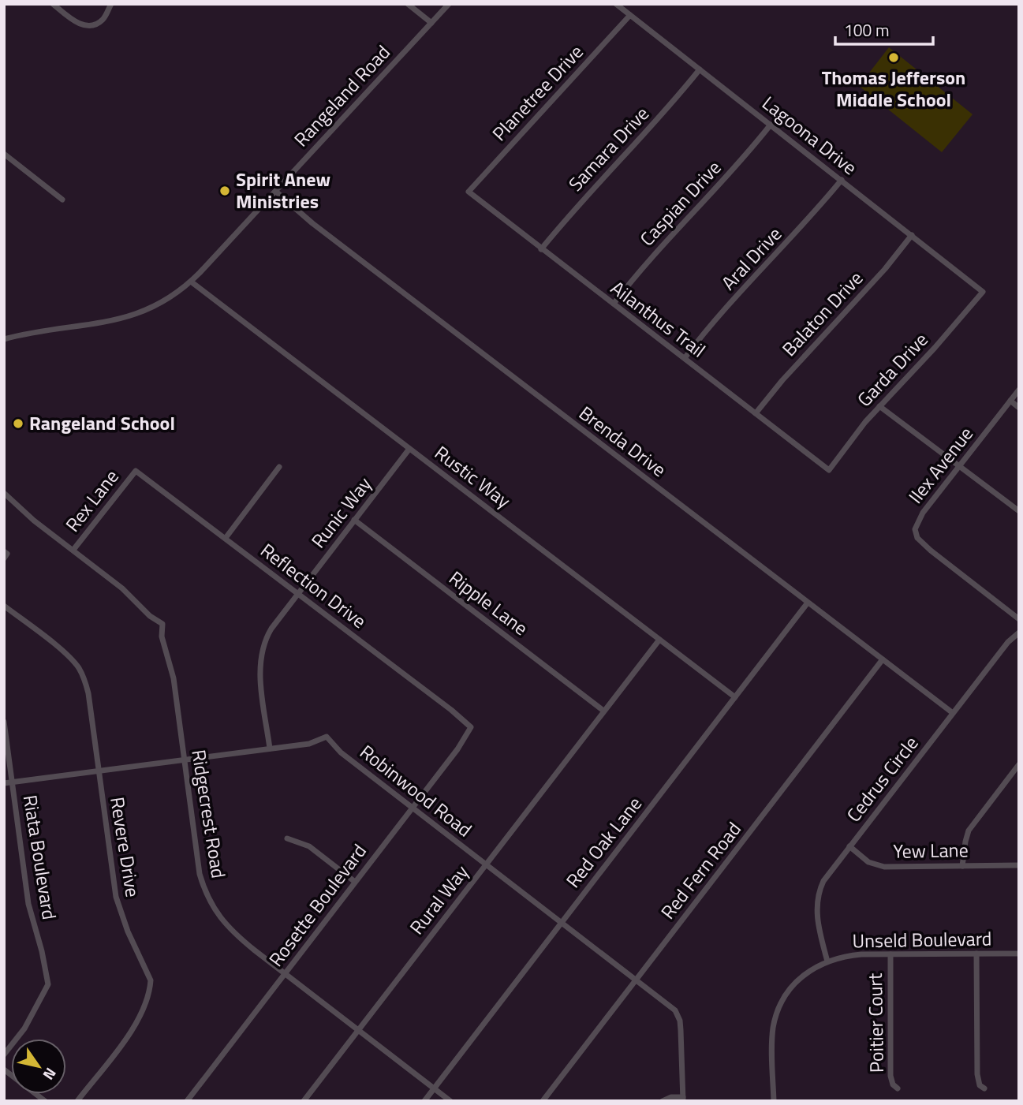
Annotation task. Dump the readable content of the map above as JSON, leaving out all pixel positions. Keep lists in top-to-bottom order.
{
  "streets": {
    "street": [
      "Planetree Drive",
      "Rangeland Road",
      "Lagoona Drive",
      "Samara Drive",
      "Caspian Drive",
      "Aral Drive",
      "Balaton Drive",
      "Ailanthus Trail",
      "Garda Drive",
      "Brenda Drive",
      "Ilex Avenue",
      "Rustic Way",
      "Rex Lane",
      "Runic Way",
      "Reflection Drive",
      "Ripple Lane",
      "Cedrus Circle",
      "Robinwood Road",
      "Ridgecrest Road",
      "Red Oak Lane",
      "Revere Drive",
      "Yew Lane",
      "Riata Boulevard",
      "Red Fern Road",
      "Rural Way",
      "Rosette Boulevard",
      "Unseld Boulevard",
      "Poitier Court"
    ]
  },
  "crossings": [
    ["Planetree Drive", "Lagoona Drive"],
    ["Planetree Drive", "Ailanthus Trail"],
    ["Rangeland Road", "Brenda Drive"],
    ["Rangeland Road", "Rustic Way"],
    ["Lagoona Drive", "Samara Drive"],
    ["Lagoona Drive", "Caspian Drive"],
    ["Lagoona Drive", "Aral Drive"],
    ["Lagoona Drive", "Balaton Drive"],
    ["Lagoona Drive", "Garda Drive"],
    ["Samara Drive", "Ailanthus Trail"],
    ["Caspian Drive", "Ailanthus Trail"],
    ["Aral Drive", "Ailanthus Trail"],
    ["Balaton Drive", "Ailanthus Trail"],
    ["Ailanthus Trail", "Garda Drive"],
    ["Brenda Drive", "Cedrus Circle"],
    ["Brenda Drive", "Red Oak Lane"],
    ["Brenda Drive", "Red Fern Road"],
    ["Rustic Way", "Runic Way"],
    ["Rustic Way", "Red Oak Lane"],
    ["Rustic Way", "Rural Way"],
    ["Rex Lane", "Reflection Drive"],
    ["Rex Lane", "Ridgecrest Road"],
    ["Runic Way", "Reflection Drive"],
    ["Runic Way", "Ripple Lane"],
    ["Runic Way", "Robinwood Road"],
    ["Reflection Drive", "Rosette Boulevard"],
    ["Ripple Lane", "Rural Way"],
    ["Cedrus Circle", "Yew Lane"],
    ["Cedrus Circle", "Unseld Boulevard"],
    ["Robinwood Road", "Ridgecrest Road"],
    ["Robinwood Road", "Red Oak Lane"],
    ["Robinwood Road", "Revere Drive"],
    ["Robinwood Road", "Riata Boulevard"],
    ["Robinwood Road", "Red Fern Road"],
    ["Robinwood Road", "Rural Way"],
    ["Robinwood Road", "Rosette Boulevard"],
    ["Ridgecrest Road", "Red Oak Lane"],
    ["Ridgecrest Road", "Rural Way"],
    ["Ridgecrest Road", "Rosette Boulevard"],
    ["Unseld Boulevard", "Poitier Court"]
  ],
  "places": ["Thomas Jefferson Middle School", "Spirit Anew Ministries", "Rangeland School"],
  "scale_bar": "100 m",
  "north": "bottom right"
}
